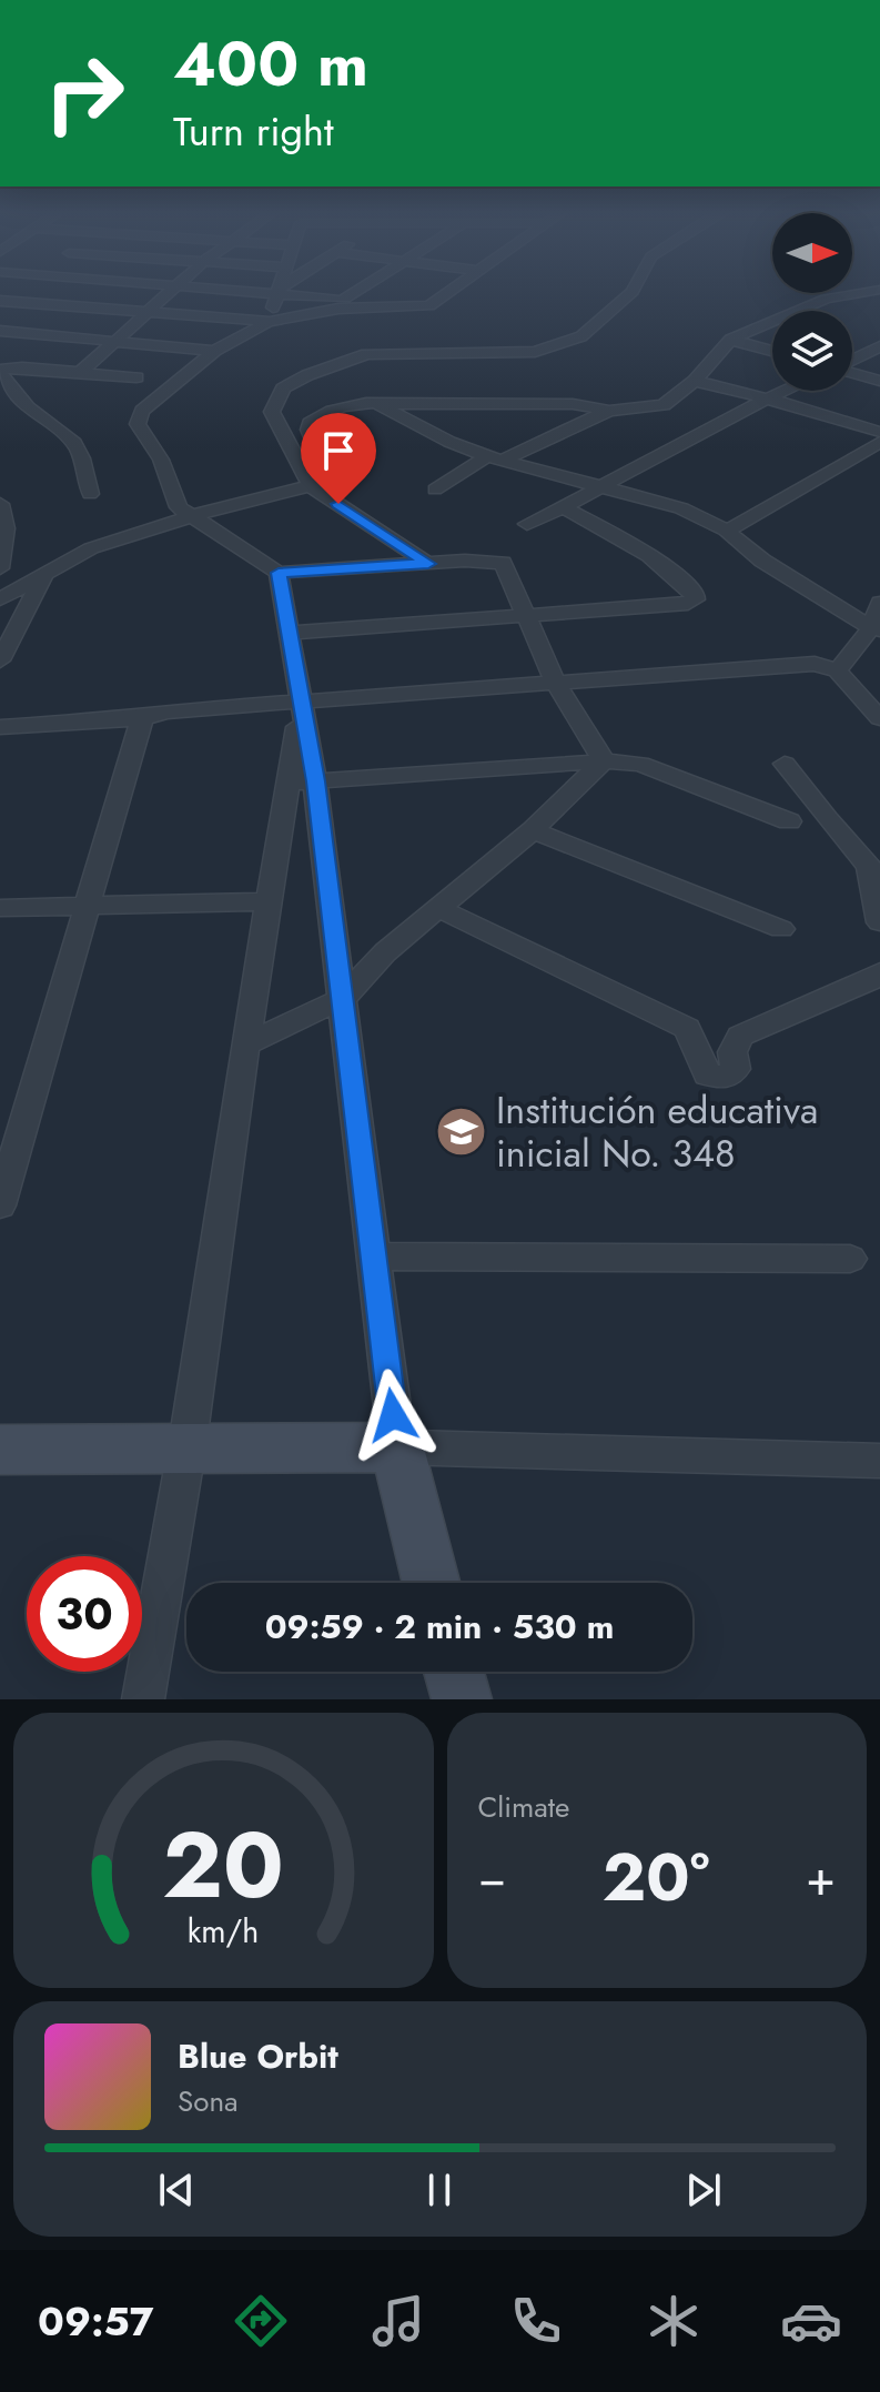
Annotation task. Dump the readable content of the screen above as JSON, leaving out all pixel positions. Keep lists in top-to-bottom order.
{
  "places": {
    "school or university": ["Institución educativa inicial No. 348"]
  },
  "north": "right",
  "page": {
    "turn": ["400 m", "Turn right"],
    "limit": "30",
    "trip": "09:59 · 2 min · 530 m",
    "tile": "Climate",
    "heat": ["−", "20°", "+"],
    "song": ["Blue Orbit", "Sona"],
    "tabs": "09:57",
    "gauge": ["20", "km/h"]
  }
}
